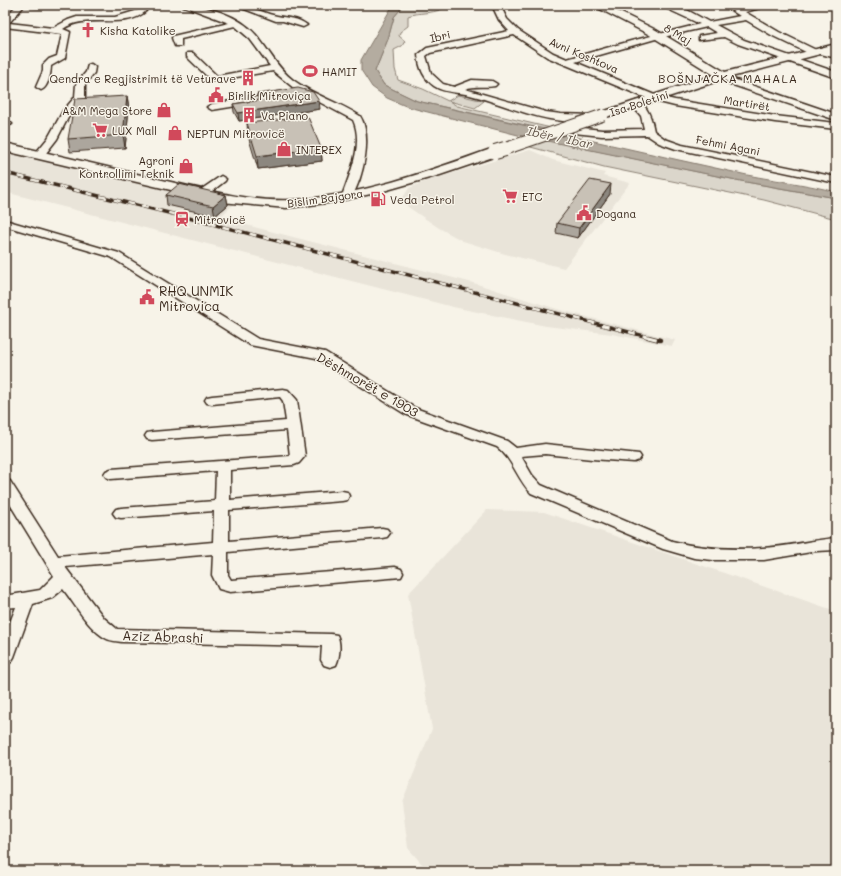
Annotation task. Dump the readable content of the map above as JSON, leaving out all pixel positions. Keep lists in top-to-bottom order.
{
  "streets": {
    "main road": ["8 Maj", "Isa Boletini", "Bislim Bajgora"],
    "street": [
      "Ibri",
      "Avni Koshtova",
      "Martirët",
      "Fehmi Agani",
      "Dëshmorët e 1903",
      "Aziz Abrashi"
    ]
  },
  "crossings": [
    ["8 Maj", "Isa Boletini"],
    ["Ibri", "Avni Koshtova"],
    ["Ibri", "Isa Boletini"],
    ["Ibri", "Bislim Bajgora"],
    ["Avni Koshtova", "Isa Boletini"],
    ["Avni Koshtova", "Martirët"],
    ["Isa Boletini", "Martirët"],
    ["Isa Boletini", "Bislim Bajgora"]
  ],
  "districts": ["BOŠNJAČKA MAHALA"],
  "water": ["Ibër / Ibar"],
  "places": {
    "church": ["Kisha Katolike"],
    "sports": ["HAMIT"],
    "building": ["Qendra e Regjistrimit të Veturave", "Va Piano"],
    "public building": ["Birlik Mitroviça", "Dogana", "RHQ UNMIK Mitrovica"],
    "shop": [
      "A&M Mega Store",
      "NEPTUN Mitrovicë",
      "INTEREX",
      "Agroni Kontrollimi Teknik"
    ],
    "supermarket": ["LUX Mall", "ETC"],
    "fuel station": ["Veda Petrol"],
    "station": ["Mitrovicë"]
  }
}
